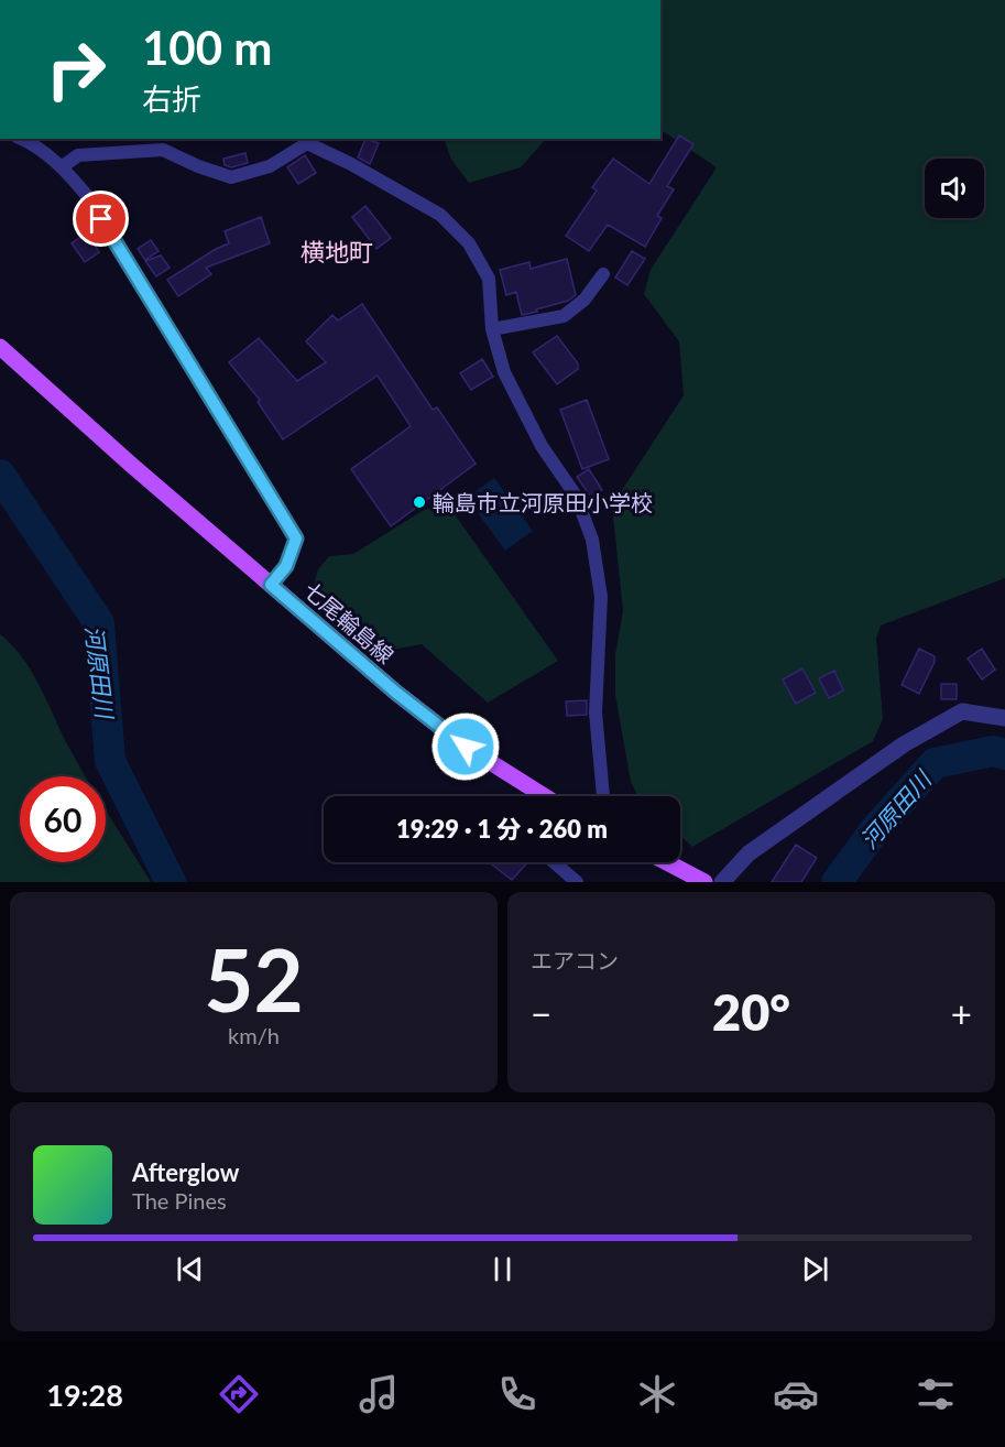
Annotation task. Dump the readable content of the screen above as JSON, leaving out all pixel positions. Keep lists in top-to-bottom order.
{
  "streets": {
    "main road": ["七尾輪島線"]
  },
  "districts": ["横地町"],
  "water": ["河原田川"],
  "places": ["輪島市立河原田小学校"],
  "page": {
    "turn": ["100 m", "右折"],
    "limit": "60",
    "trip": "19:29 · 1 分 · 260 m",
    "tile": [
      ["52", "km/h"],
      "エアコン"
    ],
    "heat": ["−", "20°", "+"],
    "song": ["Afterglow", "The Pines"],
    "tabs": "19:28"
  }
}
